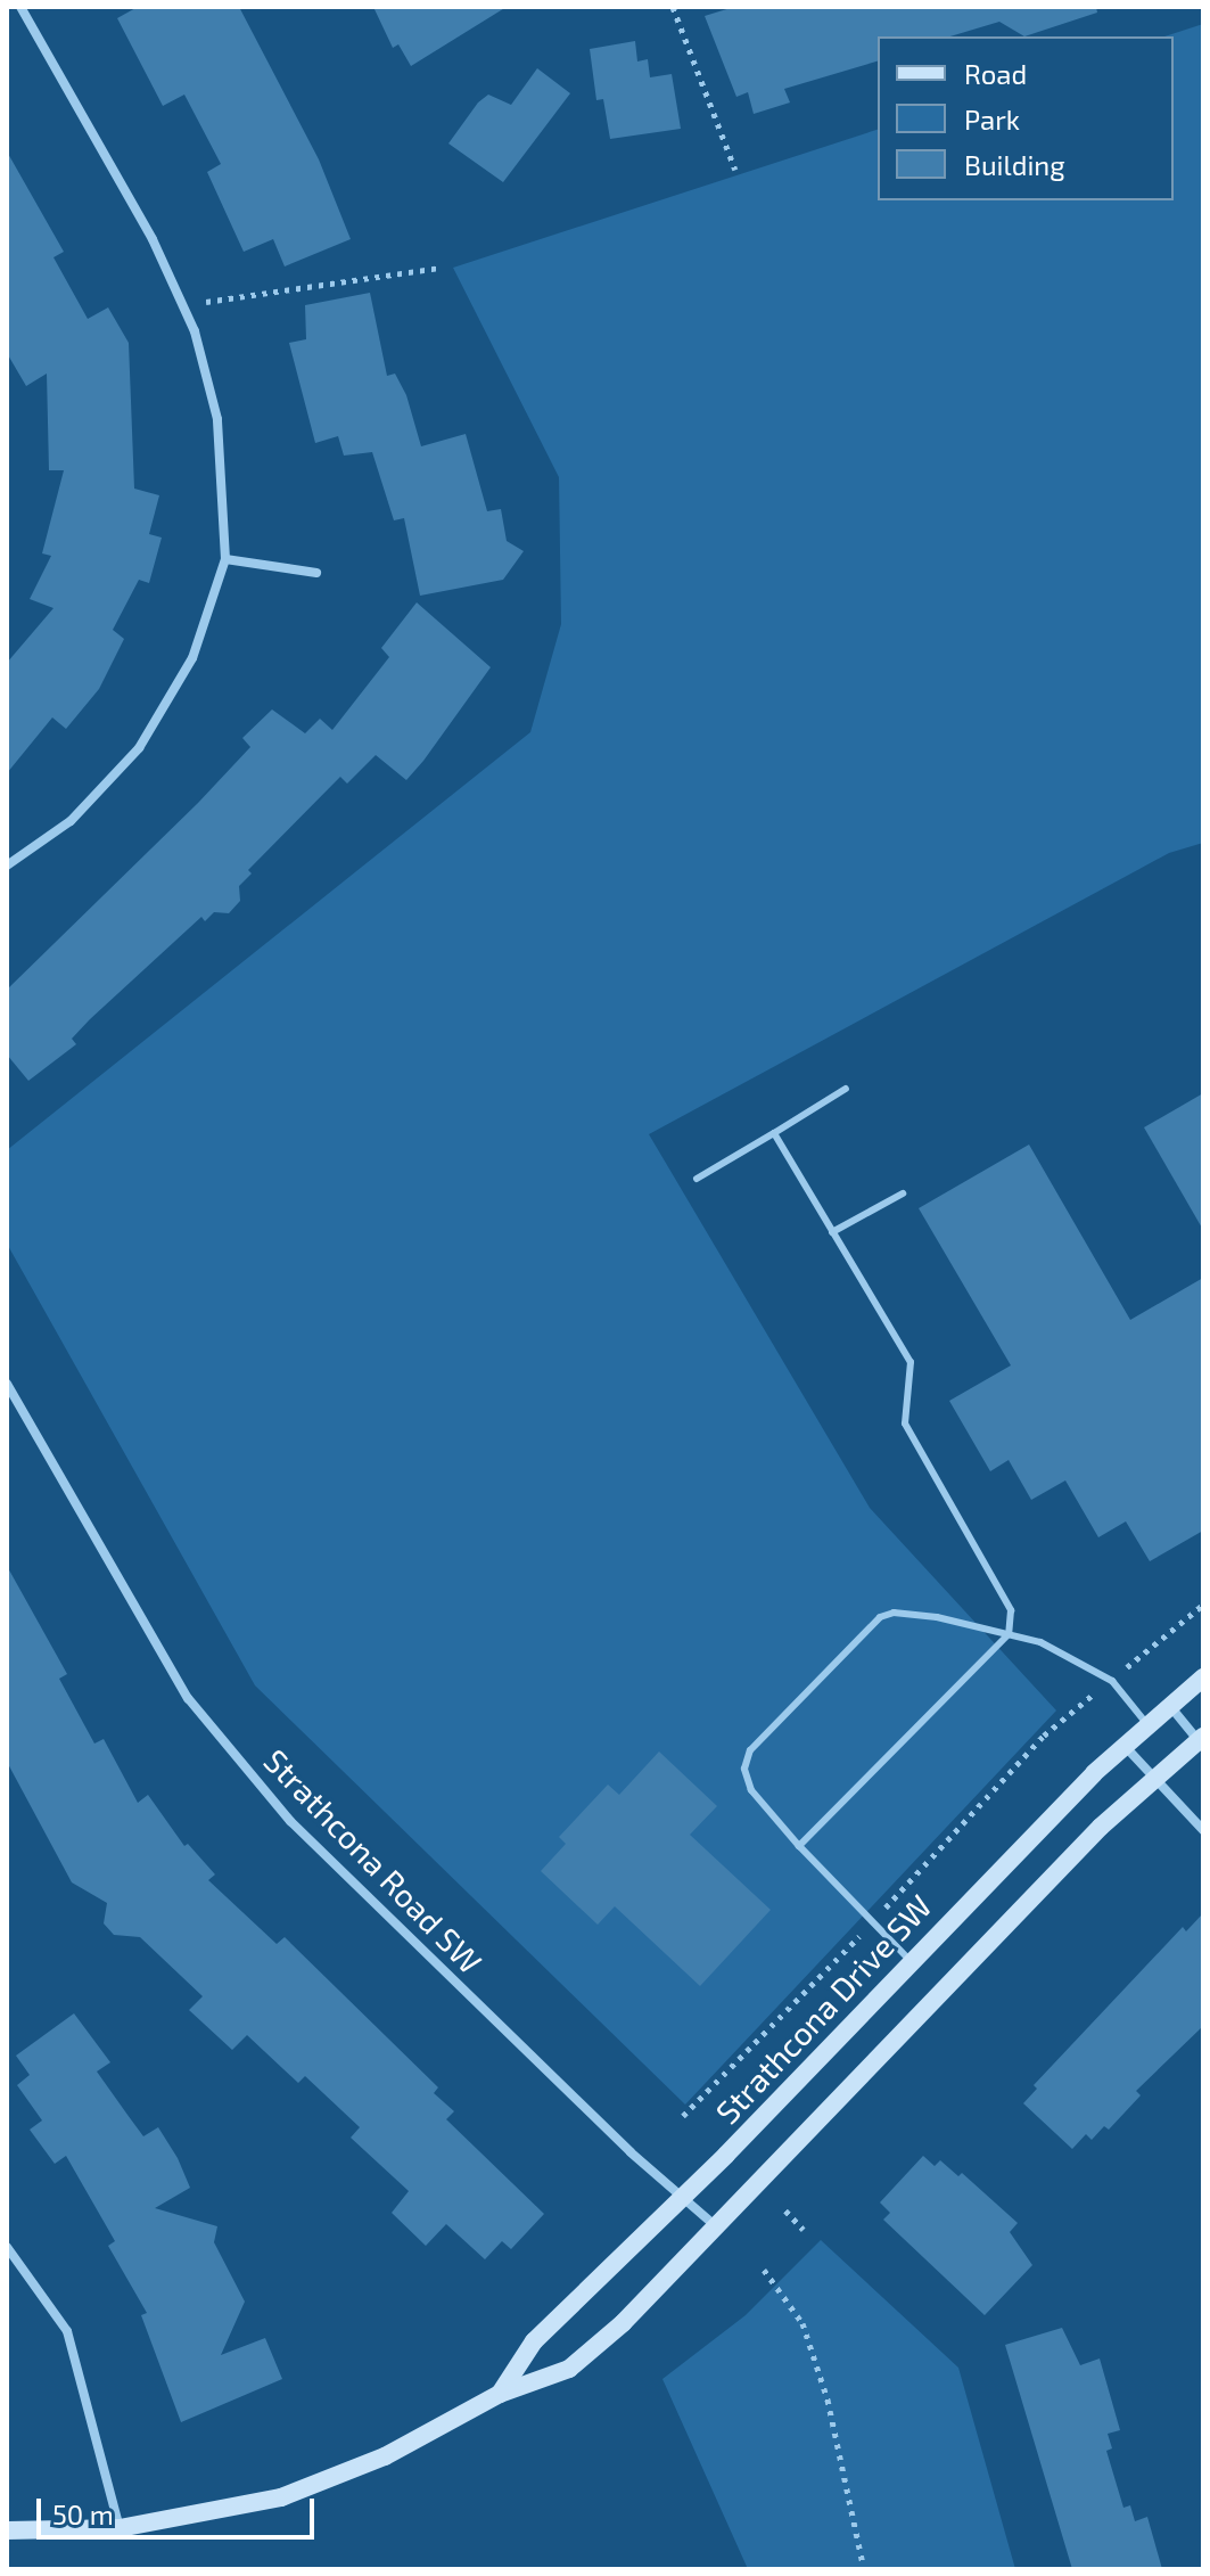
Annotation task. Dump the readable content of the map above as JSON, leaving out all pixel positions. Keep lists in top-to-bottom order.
{
  "streets": {
    "street": ["Strathcona Road SW", "Strathcona Drive SW"]
  },
  "crossings": [
    ["Strathcona Road SW", "Strathcona Drive SW"]
  ],
  "legend": ["Road", "Park", "Building"],
  "scale_bar": "50 m"
}
